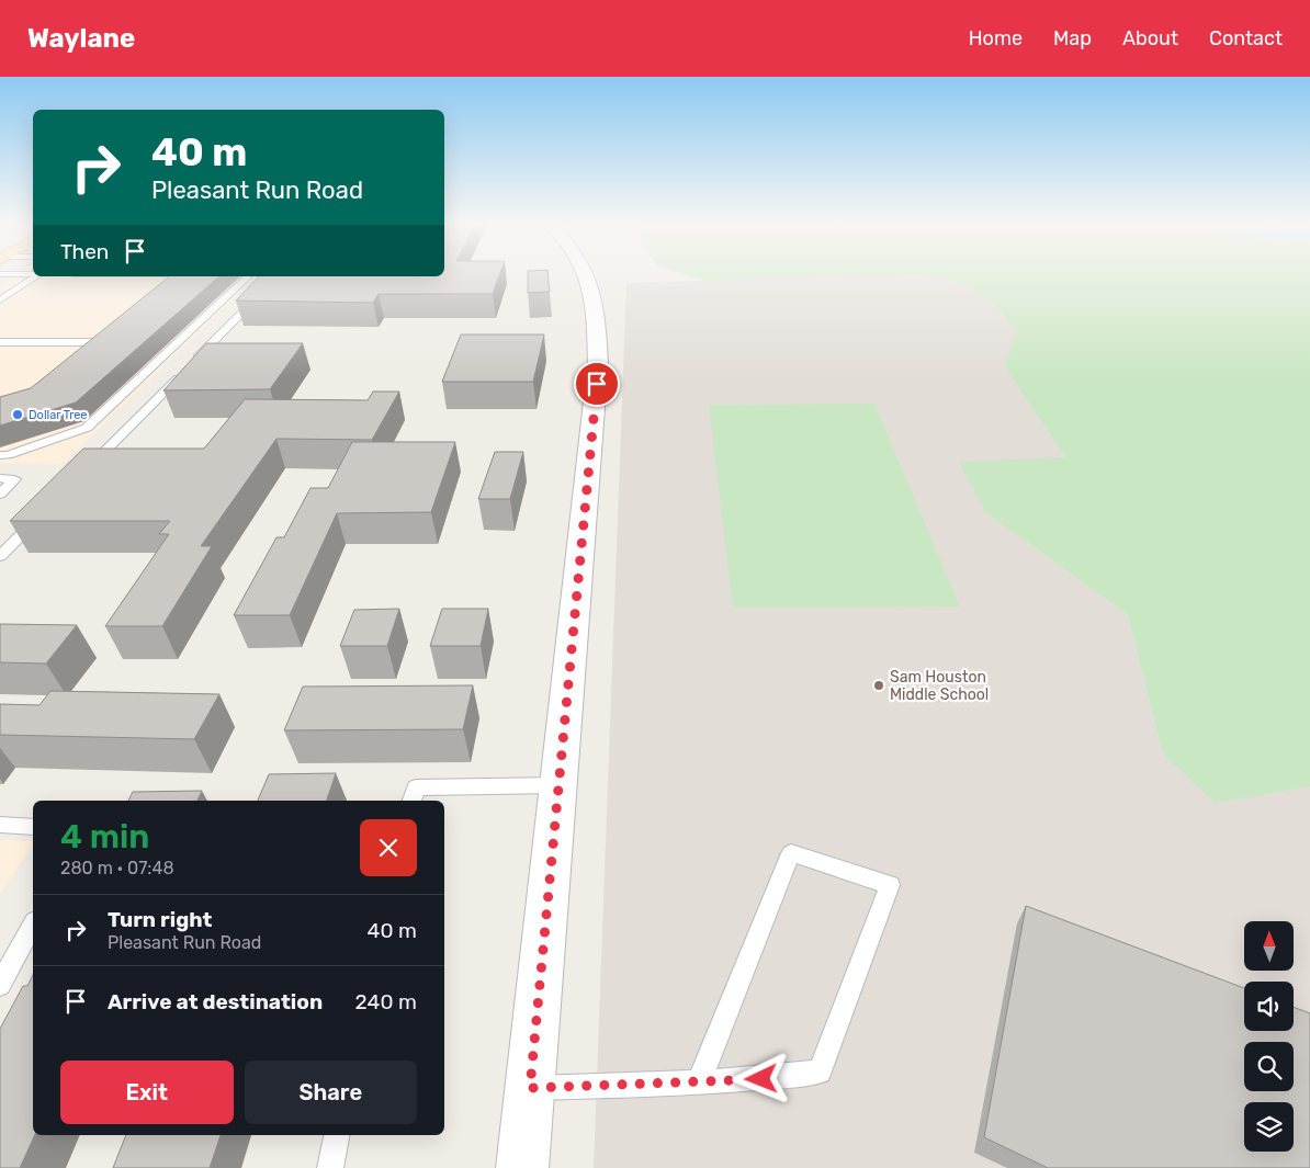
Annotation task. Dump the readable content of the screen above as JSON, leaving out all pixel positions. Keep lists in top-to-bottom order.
{
  "places": ["Dollar Tree", "Sam Houston Middle School"],
  "north": "top",
  "page": {
    "header": "Waylane",
    "nav": [
      "Home",
      "Map",
      "About",
      "Contact"
    ],
    "turn": ["40 m", "Pleasant Run Road"],
    "then": "Then",
    "heading": ["4 min", "280 m · 07:48"],
    "list": [
      {
        "name": "Turn right",
        "note": "Pleasant Run Road",
        "value": "40 m"
      },
      {
        "name": "Arrive at destination",
        "value": "240 m"
      }
    ],
    "buttons": ["Exit", "Share"]
  }
}
